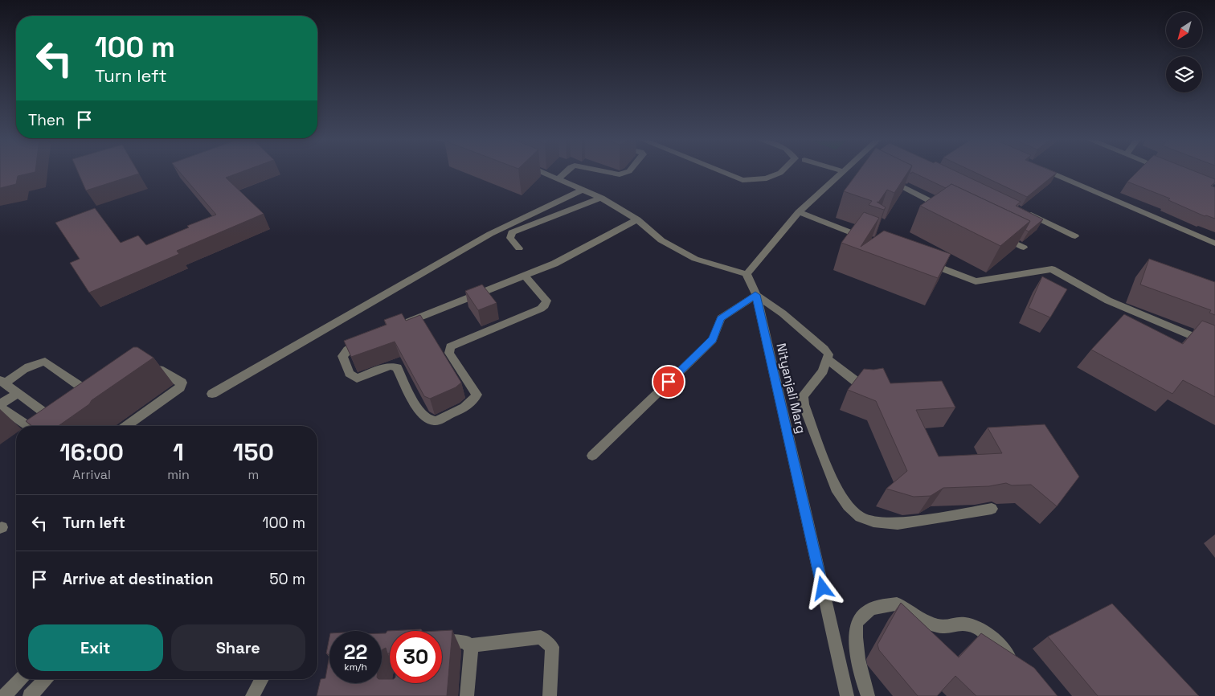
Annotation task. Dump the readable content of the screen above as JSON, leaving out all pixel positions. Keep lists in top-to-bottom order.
{
  "streets": {
    "street": ["Nityanjali Marg"]
  },
  "north": "bottom left",
  "page": {
    "turn": ["100 m", "Turn left"],
    "then": "Then",
    "eta": [
      "16:00",
      "Arrival",
      "1",
      "min",
      "150",
      "m"
    ],
    "list": [
      {
        "name": "Turn left",
        "value": "100 m"
      },
      {
        "name": "Arrive at destination",
        "value": "50 m"
      }
    ],
    "buttons": ["Exit", "Share"],
    "speed": "22 km/h",
    "limit": "30"
  }
}
